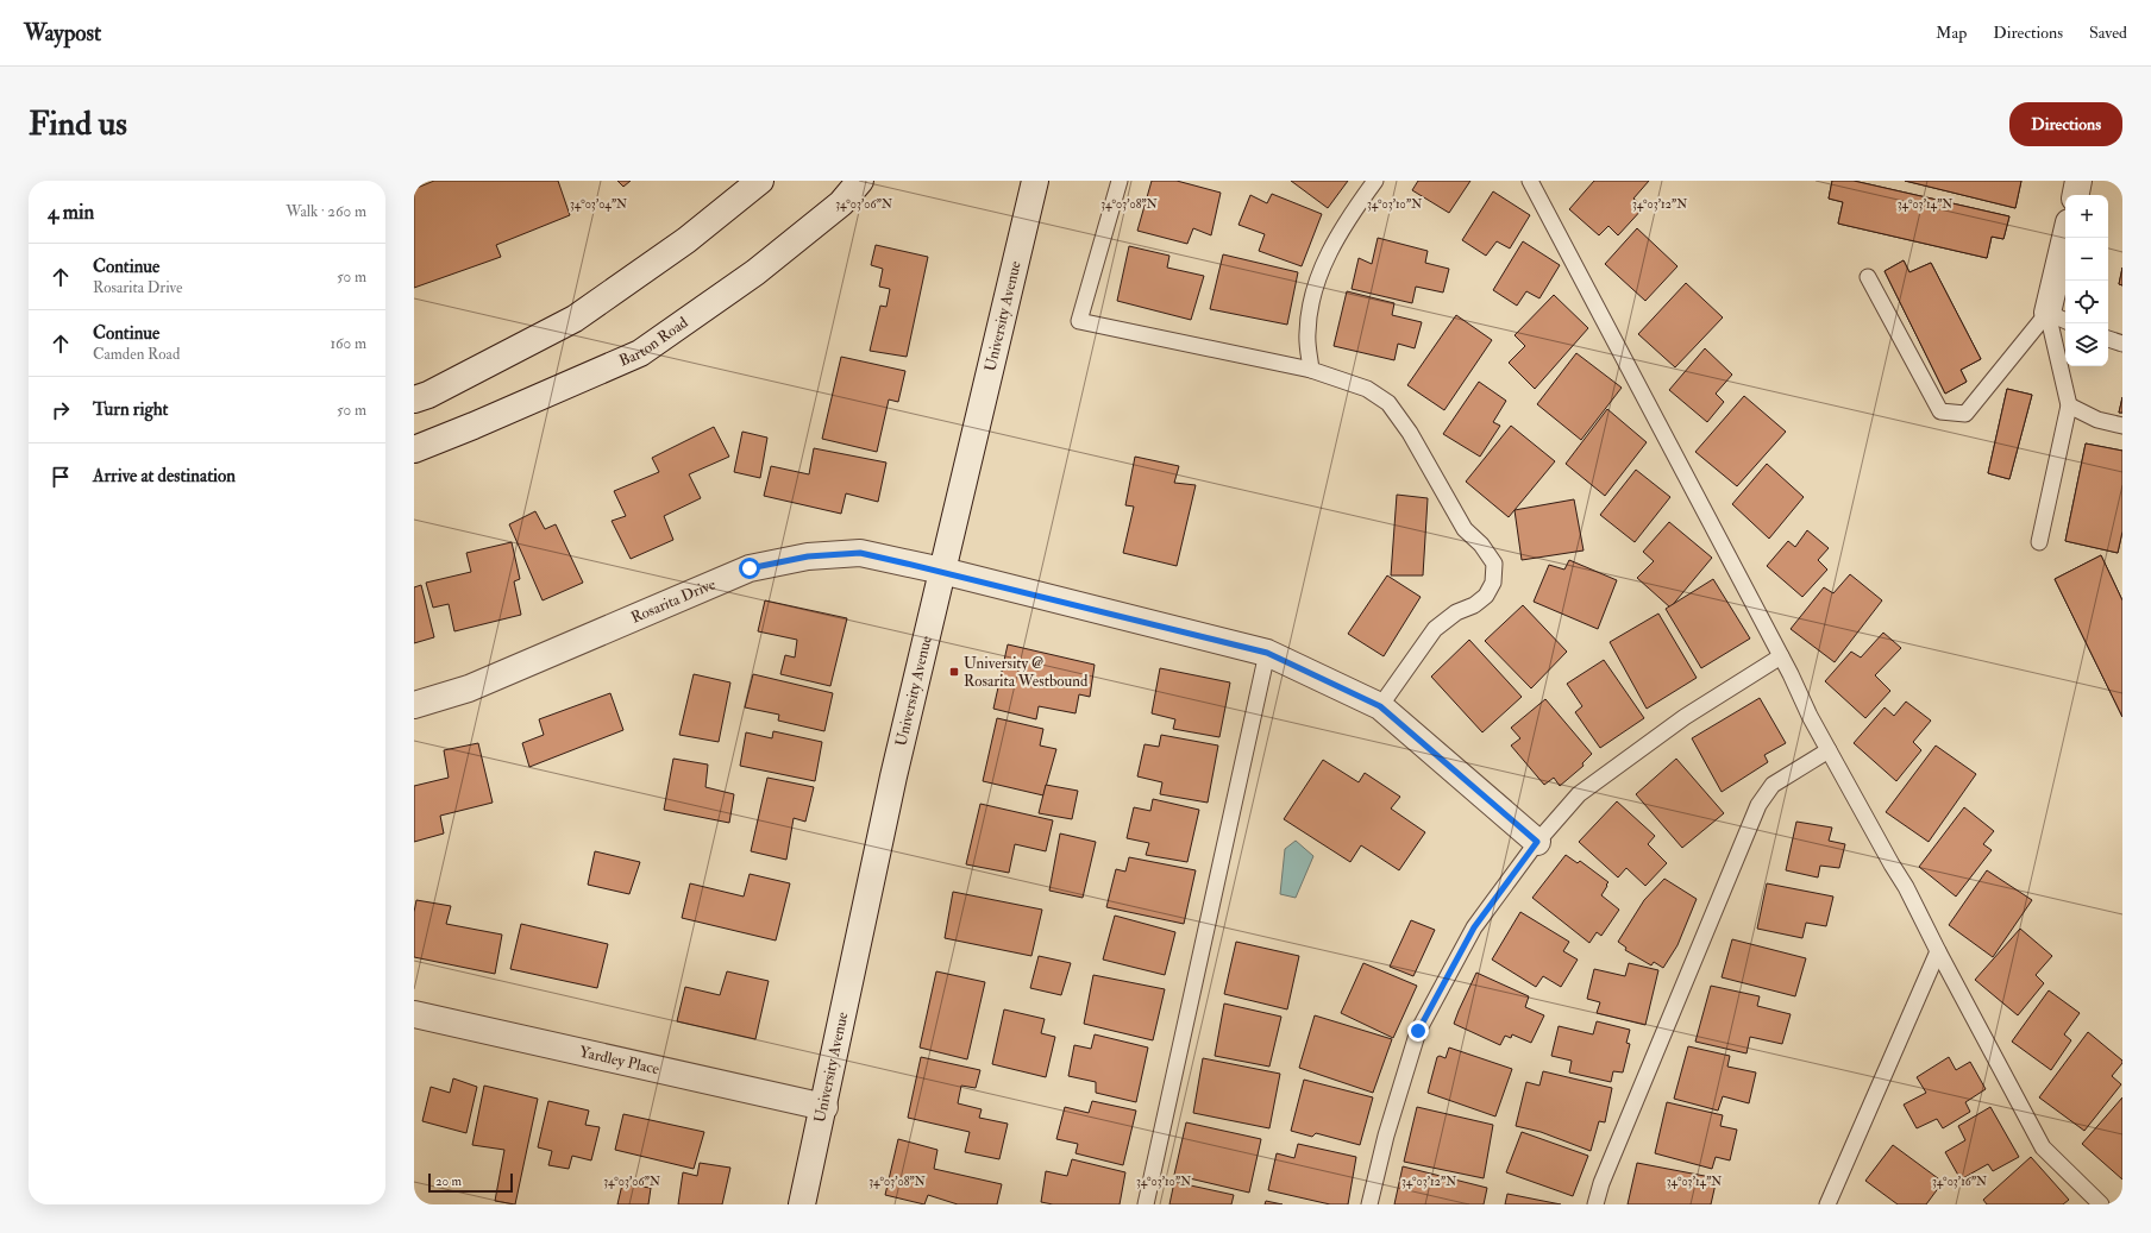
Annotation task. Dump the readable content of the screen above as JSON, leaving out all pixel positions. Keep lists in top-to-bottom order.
{
  "streets": {
    "street": [
      "University Avenue",
      "Barton Road",
      "Rosarita Drive",
      "Yardley Place"
    ]
  },
  "crossings": [
    ["University Avenue", "Rosarita Drive"],
    ["University Avenue", "Yardley Place"]
  ],
  "places": {
    "transit": ["University @ Rosarita Westbound"]
  },
  "scale_bar": "20 m",
  "page": {
    "header": "Waypost",
    "nav": ["Map", "Directions", "Saved"],
    "buttons": "Directions",
    "title": "Find us",
    "heading": ["4 min", "Walk · 260 m"],
    "map_buttons": ["+", "−"],
    "list": [
      ["Continue", "Rosarita Drive", "50 m"],
      ["Continue", "Camden Road", "160 m"],
      ["Turn right", "50 m"],
      "Arrive at destination"
    ],
    "scale": "20 m"
  },
  "coordinates": [
    "34°03'04\"N",
    "34°03'06\"N",
    "34°03'08\"N",
    "34°03'10\"N",
    "34°03'12\"N",
    "34°03'14\"N",
    "34°03'16\"N"
  ]
}
